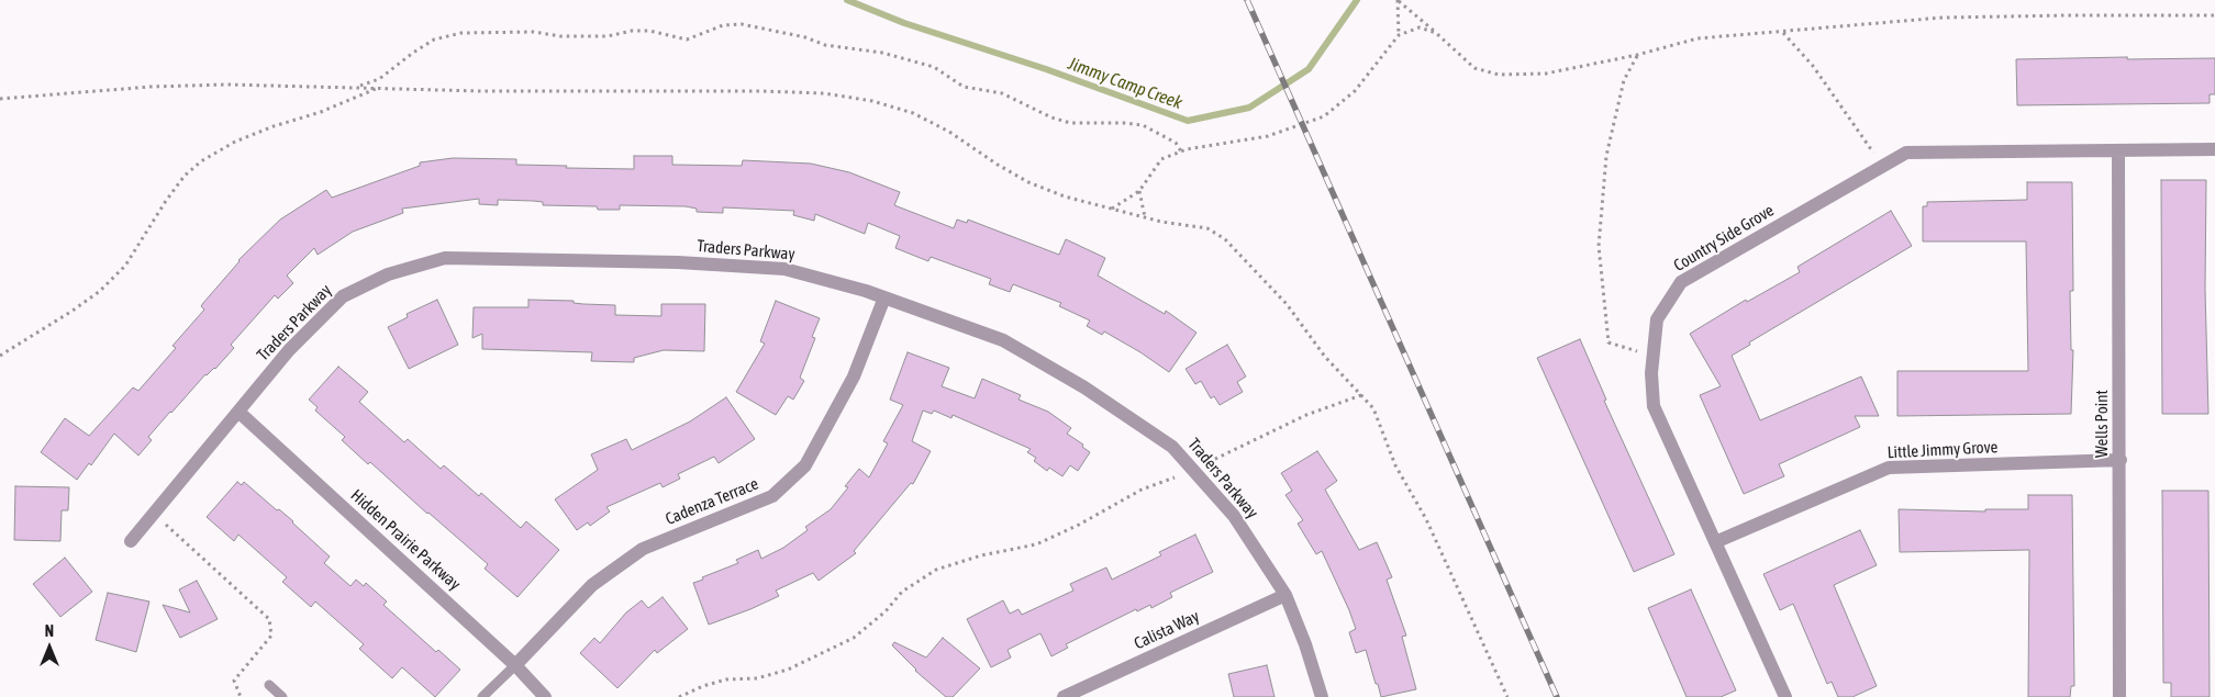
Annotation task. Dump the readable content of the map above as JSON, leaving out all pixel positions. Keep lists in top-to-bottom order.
{
  "streets": {
    "street": [
      "Country Side Grove",
      "Traders Parkway",
      "Wells Point",
      "Little Jimmy Grove",
      "Cadenza Terrace",
      "Hidden Prairie Parkway",
      "Calista Way"
    ]
  },
  "crossings": [
    ["Country Side Grove", "Wells Point"],
    ["Country Side Grove", "Little Jimmy Grove"],
    ["Traders Parkway", "Cadenza Terrace"],
    ["Traders Parkway", "Hidden Prairie Parkway"],
    ["Traders Parkway", "Calista Way"],
    ["Wells Point", "Little Jimmy Grove"],
    ["Cadenza Terrace", "Hidden Prairie Parkway"]
  ],
  "water": ["Jimmy Camp Creek"],
  "north": "top"
}
